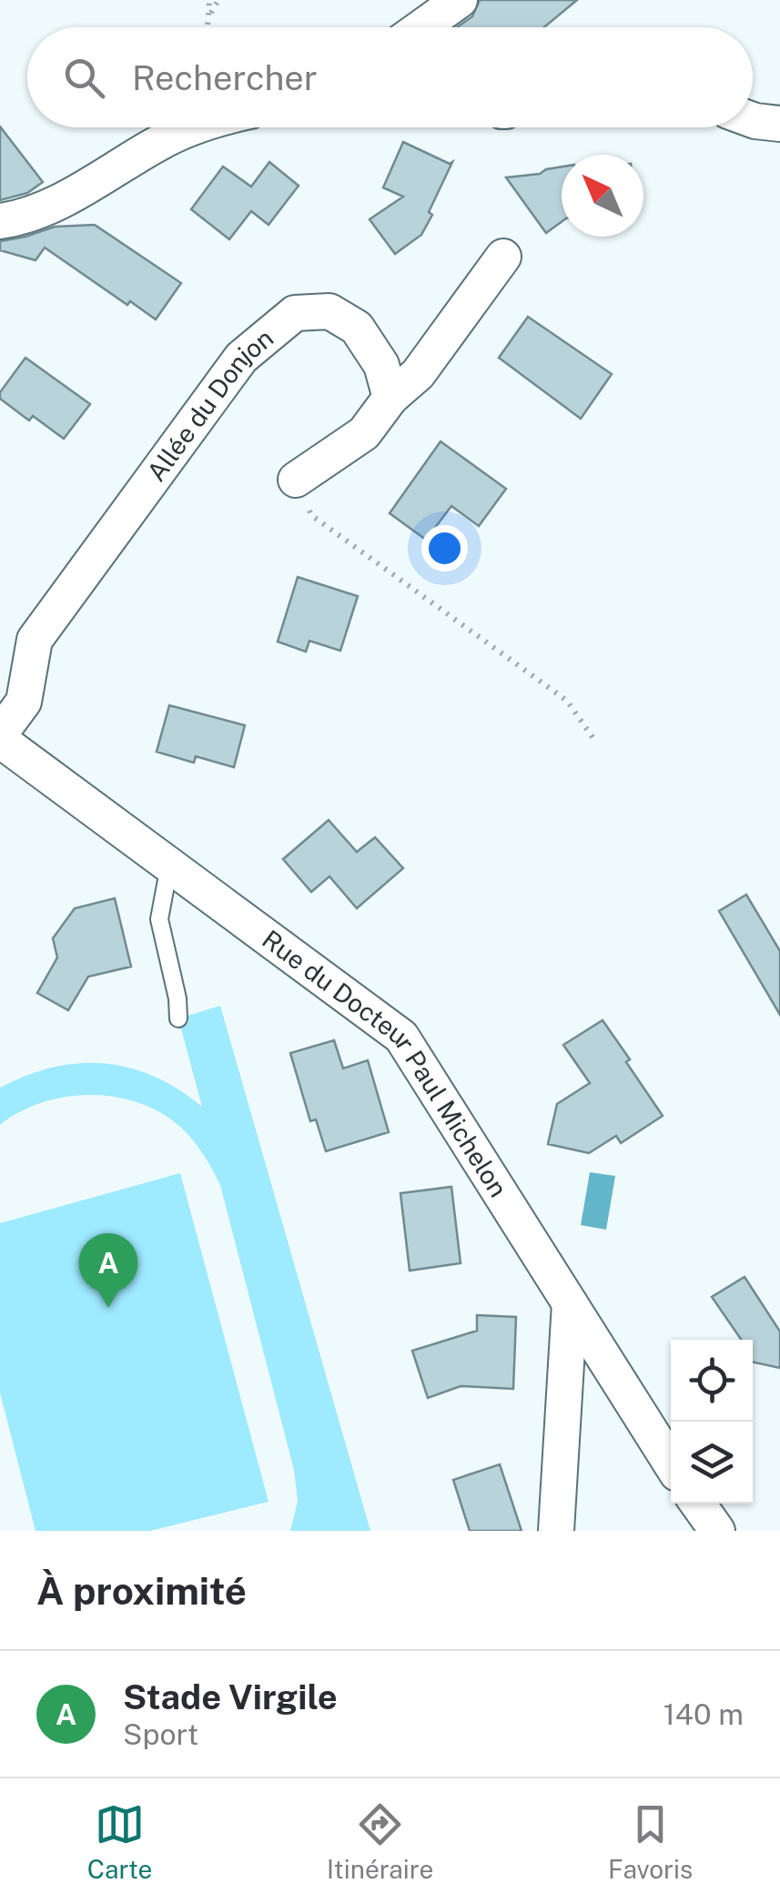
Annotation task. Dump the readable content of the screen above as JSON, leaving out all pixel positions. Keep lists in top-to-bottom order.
{
  "streets": {
    "street": ["Allée du Donjon", "Rue du Docteur Paul Michelon"]
  },
  "crossings": [
    ["Allée du Donjon", "Rue du Docteur Paul Michelon"]
  ],
  "north": "top left",
  "page": {
    "search": "Rechercher",
    "pins": "A",
    "heading": "À proximité",
    "list": [
      {
        "mark": "A",
        "name": "Stade Virgile",
        "note": "Sport",
        "value": "140 m"
      }
    ],
    "nav": ["Carte", "Itinéraire", "Favoris"]
  }
}
